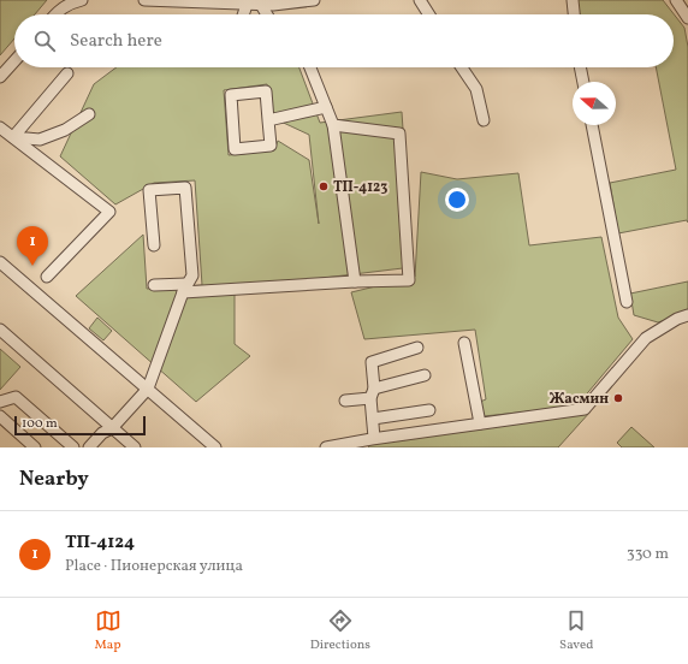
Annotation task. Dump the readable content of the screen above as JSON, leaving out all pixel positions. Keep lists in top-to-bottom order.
{
  "places": ["ТП-4123", "Жасмин"],
  "scale_bar": "100 m",
  "north": "left",
  "page": {
    "search": "Search here",
    "pins": "1",
    "scale": "100 m",
    "heading": "Nearby",
    "list": [
      {
        "mark": "1",
        "name": "ТП-4124",
        "note": "Place · Пионерская улица",
        "value": "330 m"
      }
    ],
    "nav": ["Map", "Directions", "Saved"]
  }
}
